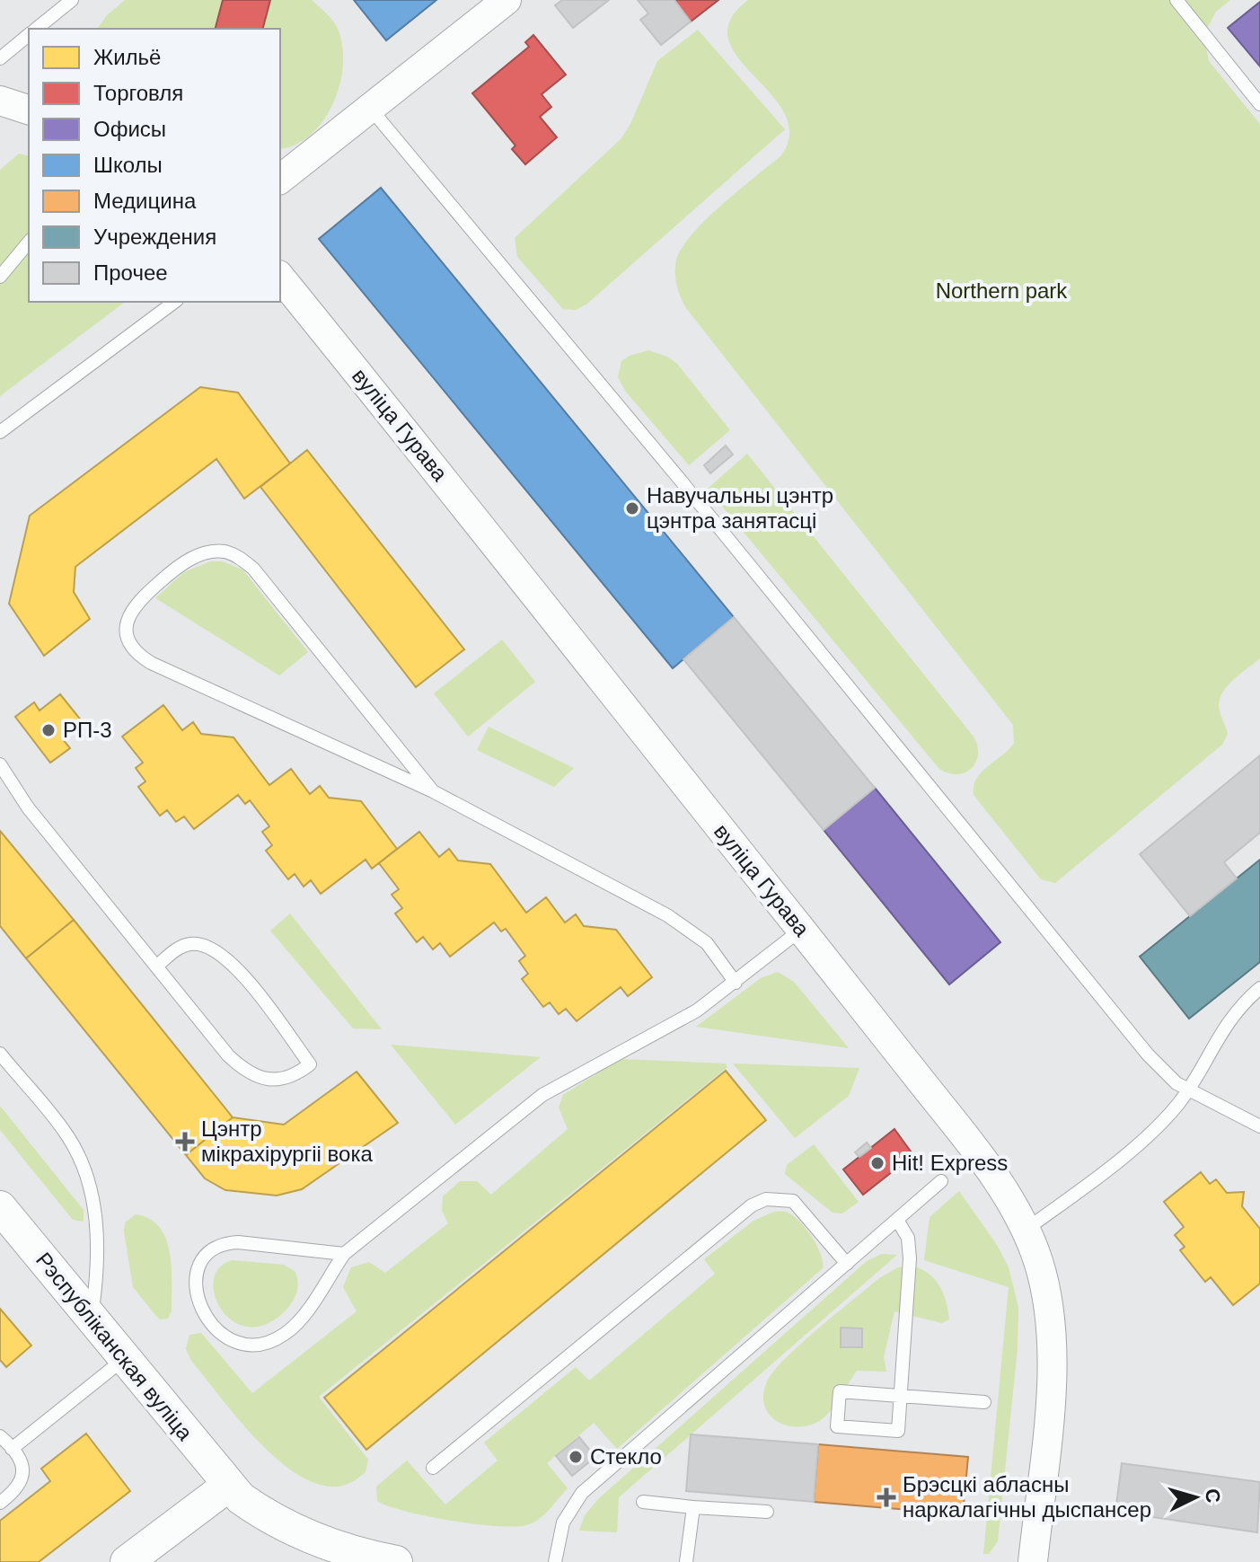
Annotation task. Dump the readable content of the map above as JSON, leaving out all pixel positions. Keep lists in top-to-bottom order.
{
  "streets": {
    "main road": ["Рэспубліканская вуліца"],
    "street": ["вуліца Гурава"]
  },
  "parks": ["Northern park"],
  "places": {
    "other": [
      "Навучальны цэнтр цэнтра занятасці",
      "РП-3",
      "Hit! Express",
      "Стекло"
    ],
    "health": ["Цэнтр мікрахірургіі вока", "Брэсцкі абласны наркалагічны дыспансер"]
  },
  "legend": [
    "Жильё",
    "Торговля",
    "Офисы",
    "Школы",
    "Медицина",
    "Учреждения",
    "Прочее"
  ],
  "north": "right"
}
